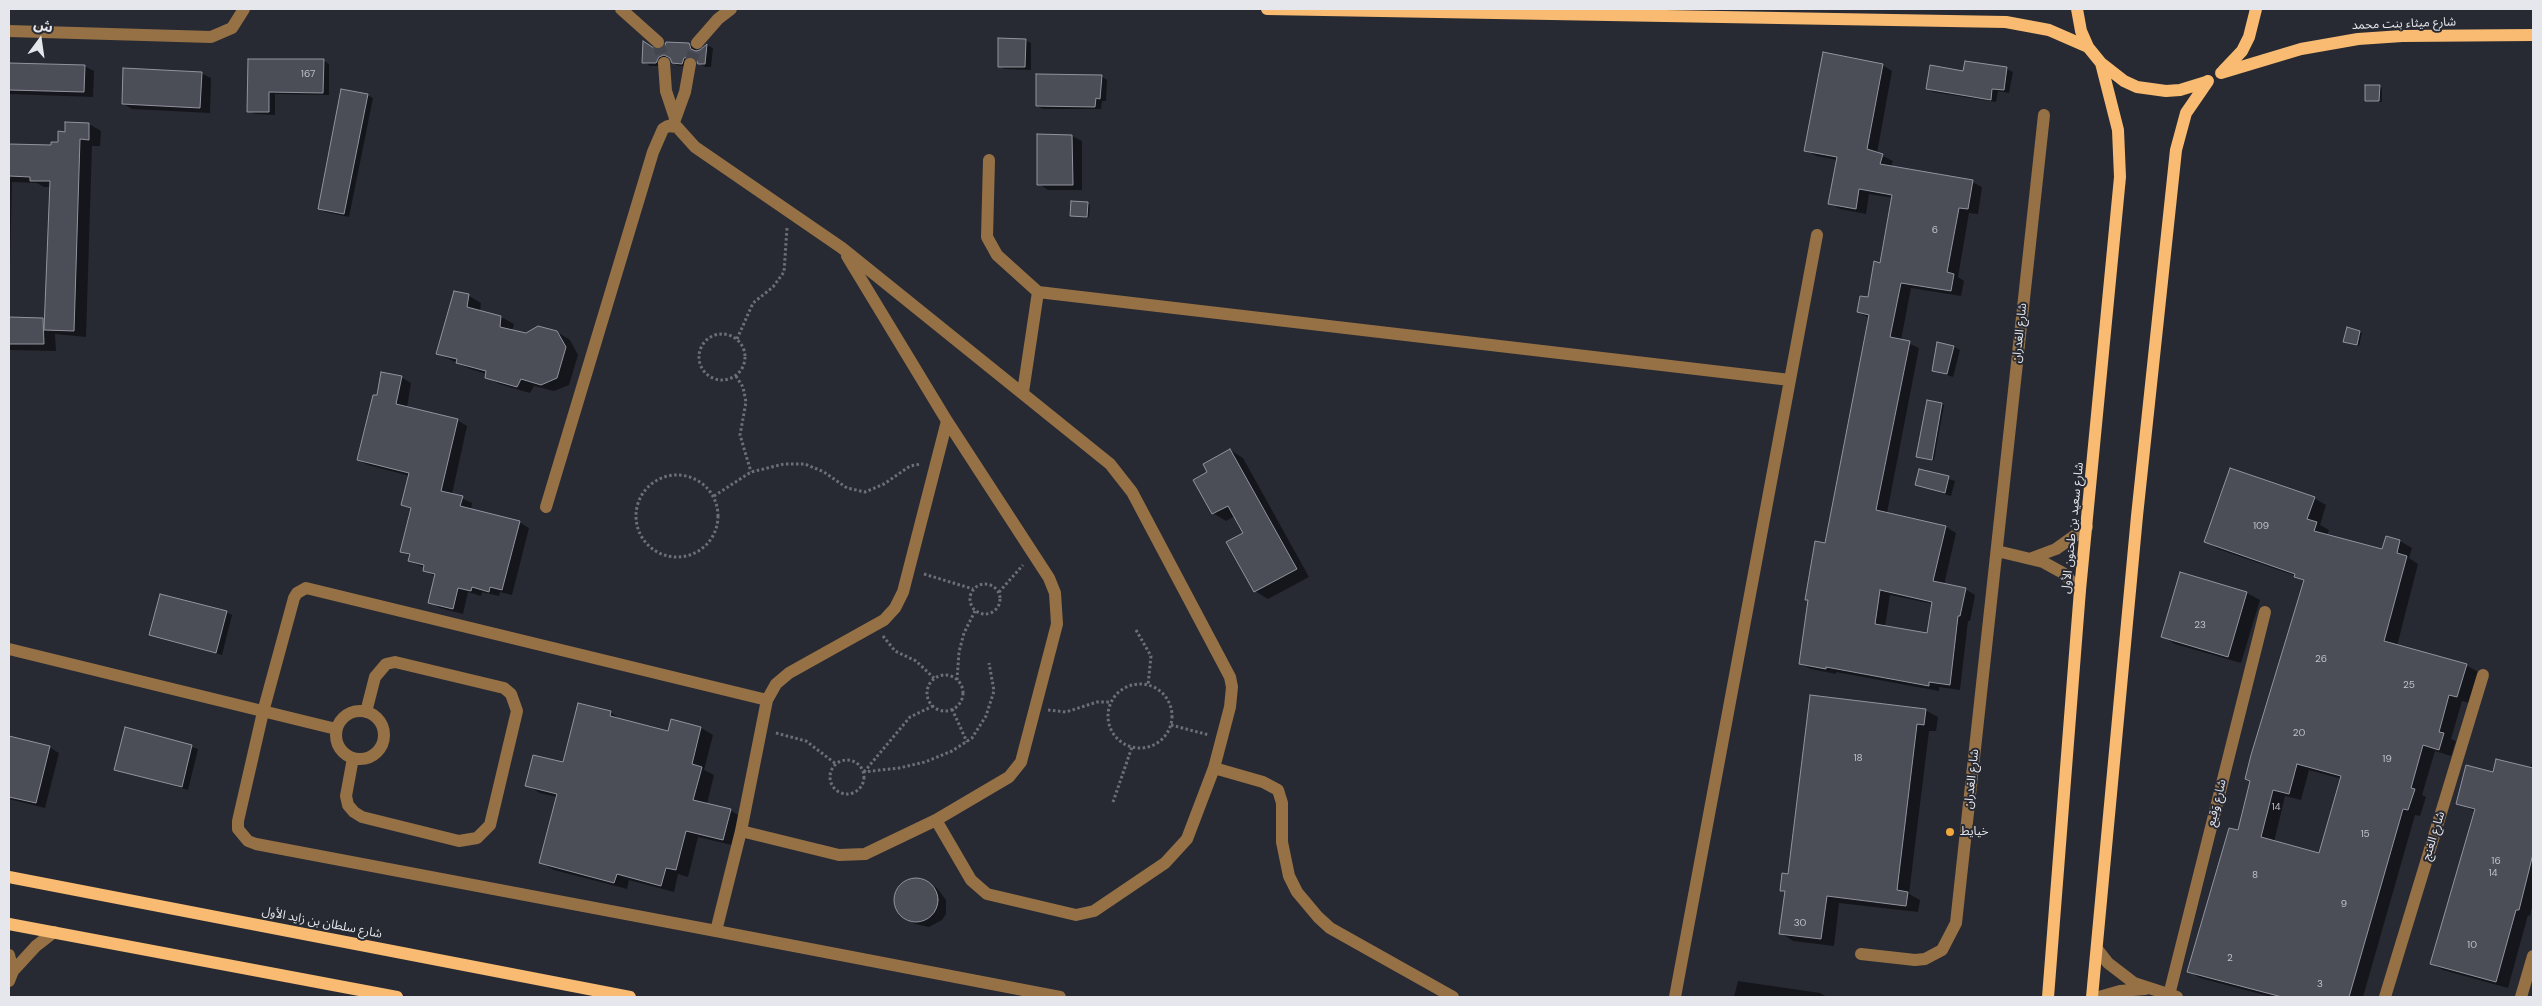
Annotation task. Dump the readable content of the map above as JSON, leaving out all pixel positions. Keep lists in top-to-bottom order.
{
  "streets": {
    "main road": ["شارع ميثاء بنت محمد", "شارع سعيد بن طحنون الأول", "شارع سلطان بن زايد الأول"],
    "street": ["شارع الغدران", "شارع وَقيع", "شارع الغنج"]
  },
  "places": ["خيايط"],
  "house_numbers": [
    "167",
    "6",
    "109",
    "23",
    "26",
    "25",
    "20",
    "18",
    "19",
    "14",
    "15",
    "16",
    "14",
    "8",
    "9",
    "30",
    "10",
    "2",
    "3"
  ],
  "north": "top"
}
